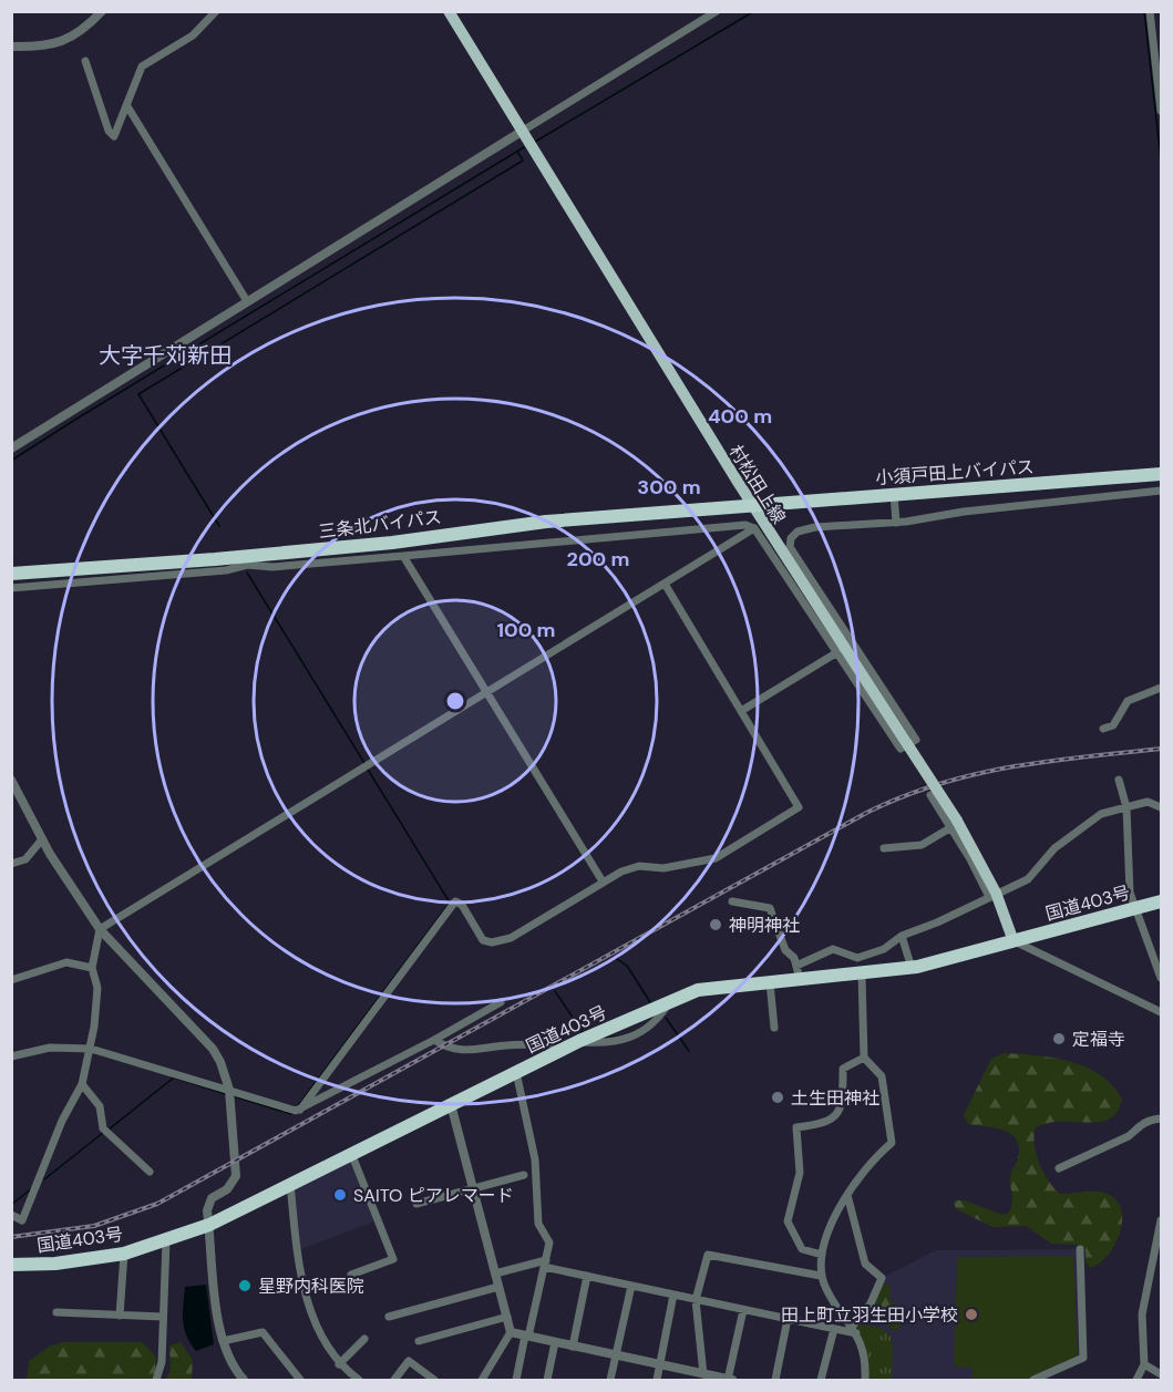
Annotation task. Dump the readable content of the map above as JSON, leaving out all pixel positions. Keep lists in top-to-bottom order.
{
  "streets": {
    "highway": ["小須戸田上バイパス", "三条北バイパス", "国道403号"],
    "main road": ["村松田上線"]
  },
  "crossings": [
    ["小須戸田上バイパス", "村松田上線"],
    ["小須戸田上バイパス", "三条北バイパス"],
    ["村松田上線", "三条北バイパス"],
    ["村松田上線", "国道403号"]
  ],
  "districts": ["大字千苅新田"],
  "places": [
    "神明神社",
    "定福寺",
    "土生田神社",
    "SAITO ピアレマード",
    "星野内科医院",
    "田上町立羽生田小学校"
  ],
  "rings": [
    "400 m",
    "300 m",
    "200 m",
    "100 m"
  ]
}
